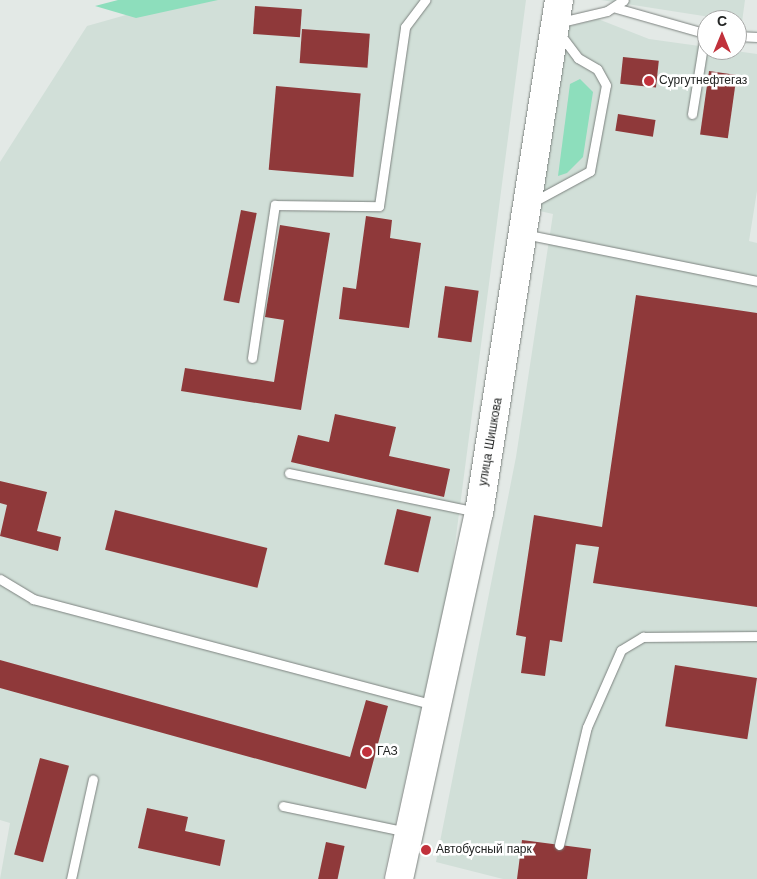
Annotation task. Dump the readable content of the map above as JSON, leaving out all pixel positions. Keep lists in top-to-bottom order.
{
  "streets": {
    "main road": ["улица Шишкова"]
  },
  "places": ["Сургутнефтегаз", "ГАЗ", "Автобусный парк"],
  "north": "top"
}
